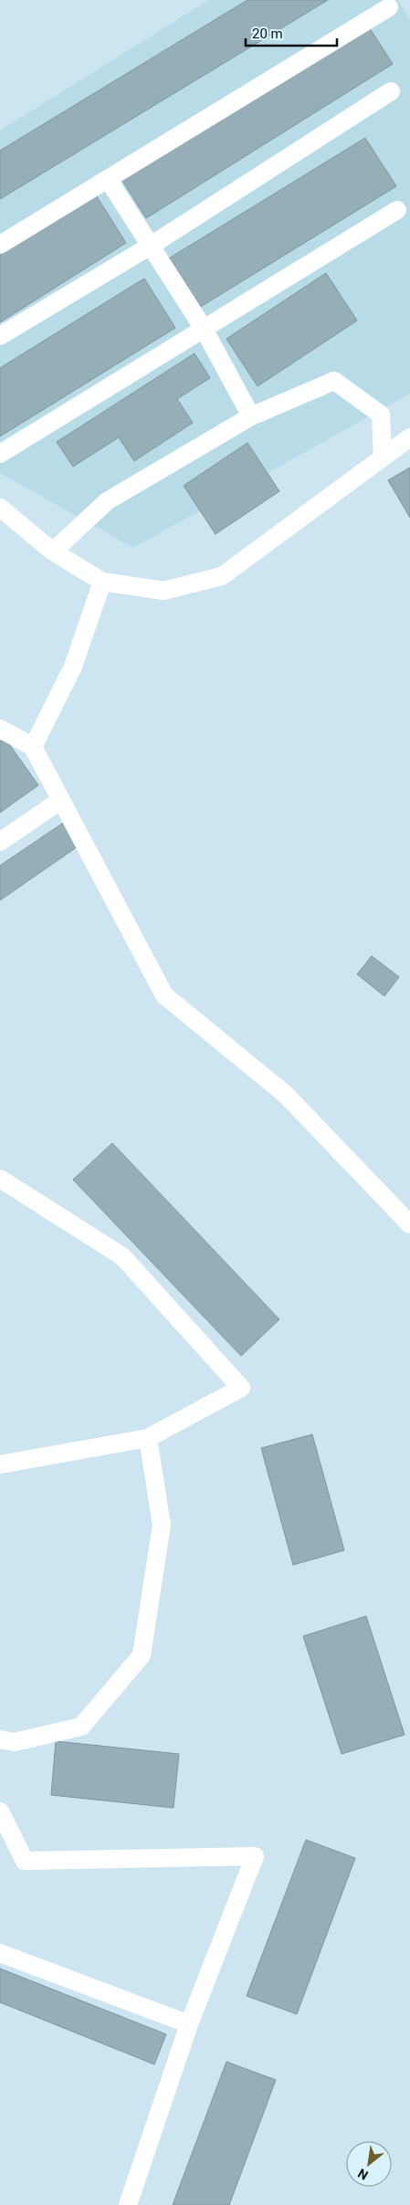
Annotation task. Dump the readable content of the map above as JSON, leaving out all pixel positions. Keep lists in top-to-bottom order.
{
  "scale_bar": "20 m",
  "north": "bottom left"
}
